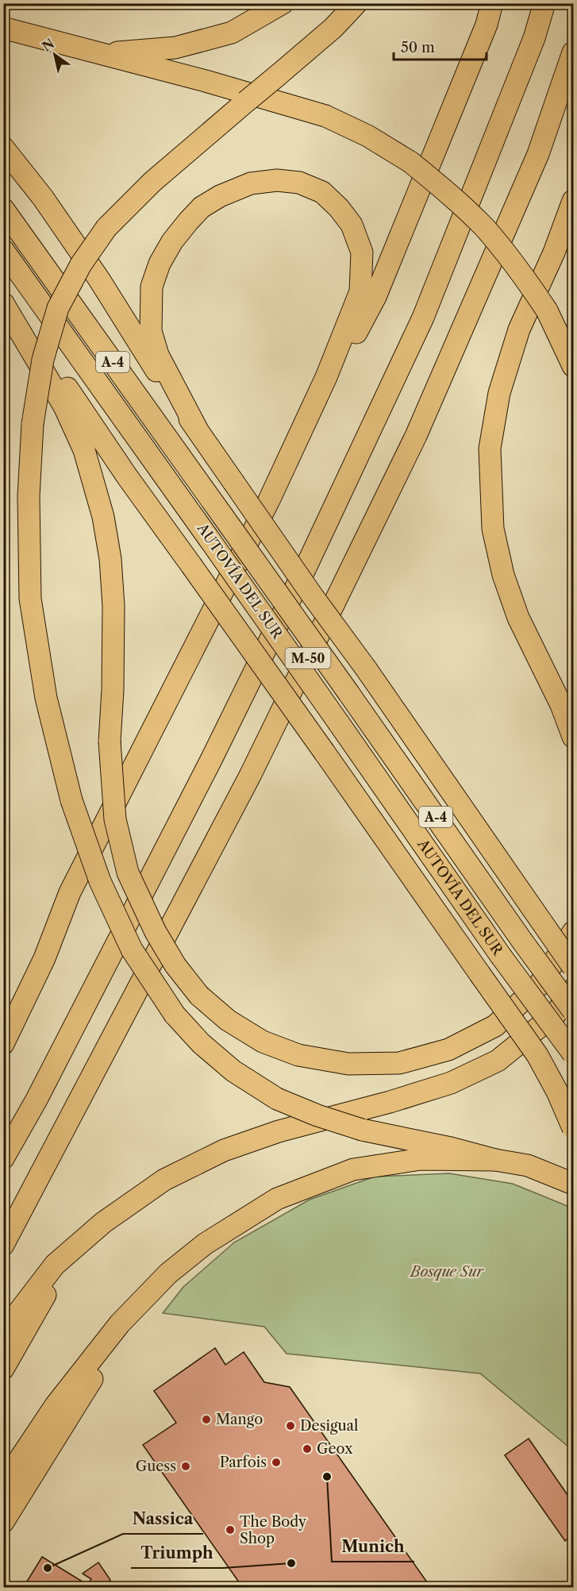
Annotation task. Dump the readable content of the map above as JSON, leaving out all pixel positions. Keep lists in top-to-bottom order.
{
  "streets": {
    "highway": ["A-4", "AUTOVÍA DEL SUR", "M-50"]
  },
  "parks": ["Bosque Sur"],
  "places": [
    "Mango",
    "Desigual",
    "Geox",
    "Parfois",
    "Guess",
    "Munich",
    "The Body Shop",
    "Triumph",
    "Nassica"
  ],
  "scale_bar": "50 m",
  "north": "top left"
}
